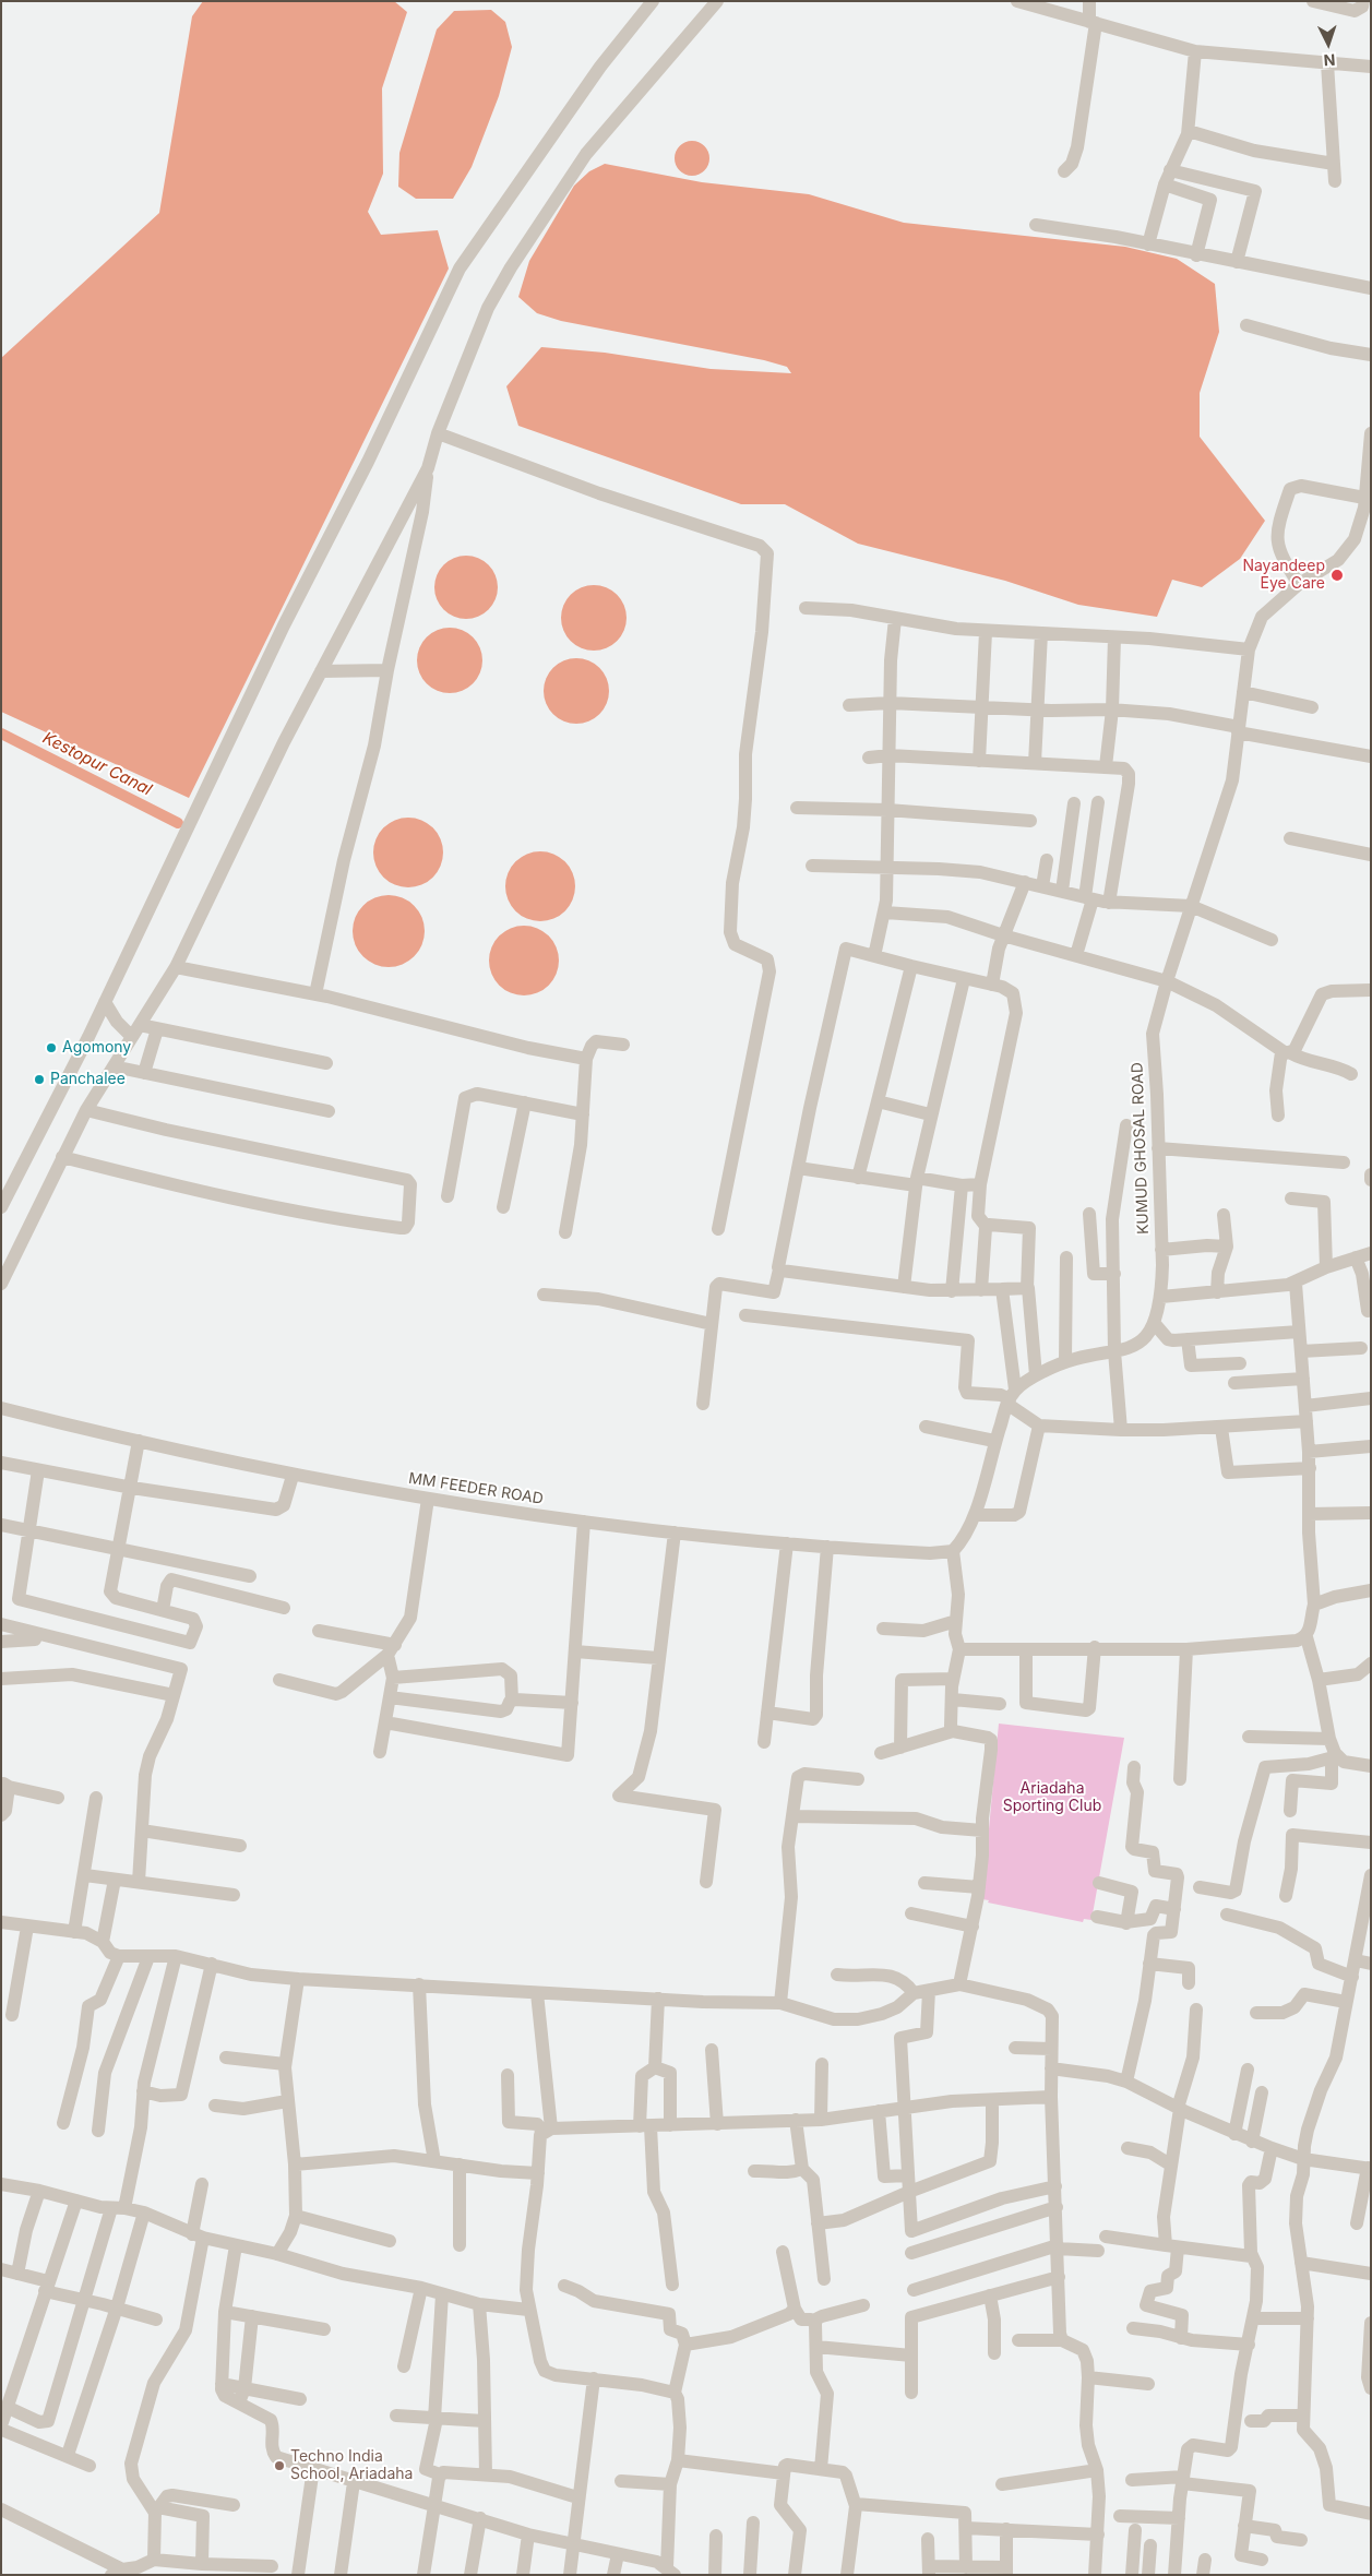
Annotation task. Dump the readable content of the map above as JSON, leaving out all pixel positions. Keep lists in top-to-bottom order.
{
  "streets": {
    "street": ["KUMUD GHOSAL ROAD", "MM FEEDER ROAD"]
  },
  "water": ["Kestopur Canal"],
  "parks": ["Ariadaha Sporting Club"],
  "places": [
    "Nayandeep Eye Care",
    "Agomony",
    "Panchalee",
    "Techno India School, Ariadaha"
  ],
  "north": "bottom"
}
